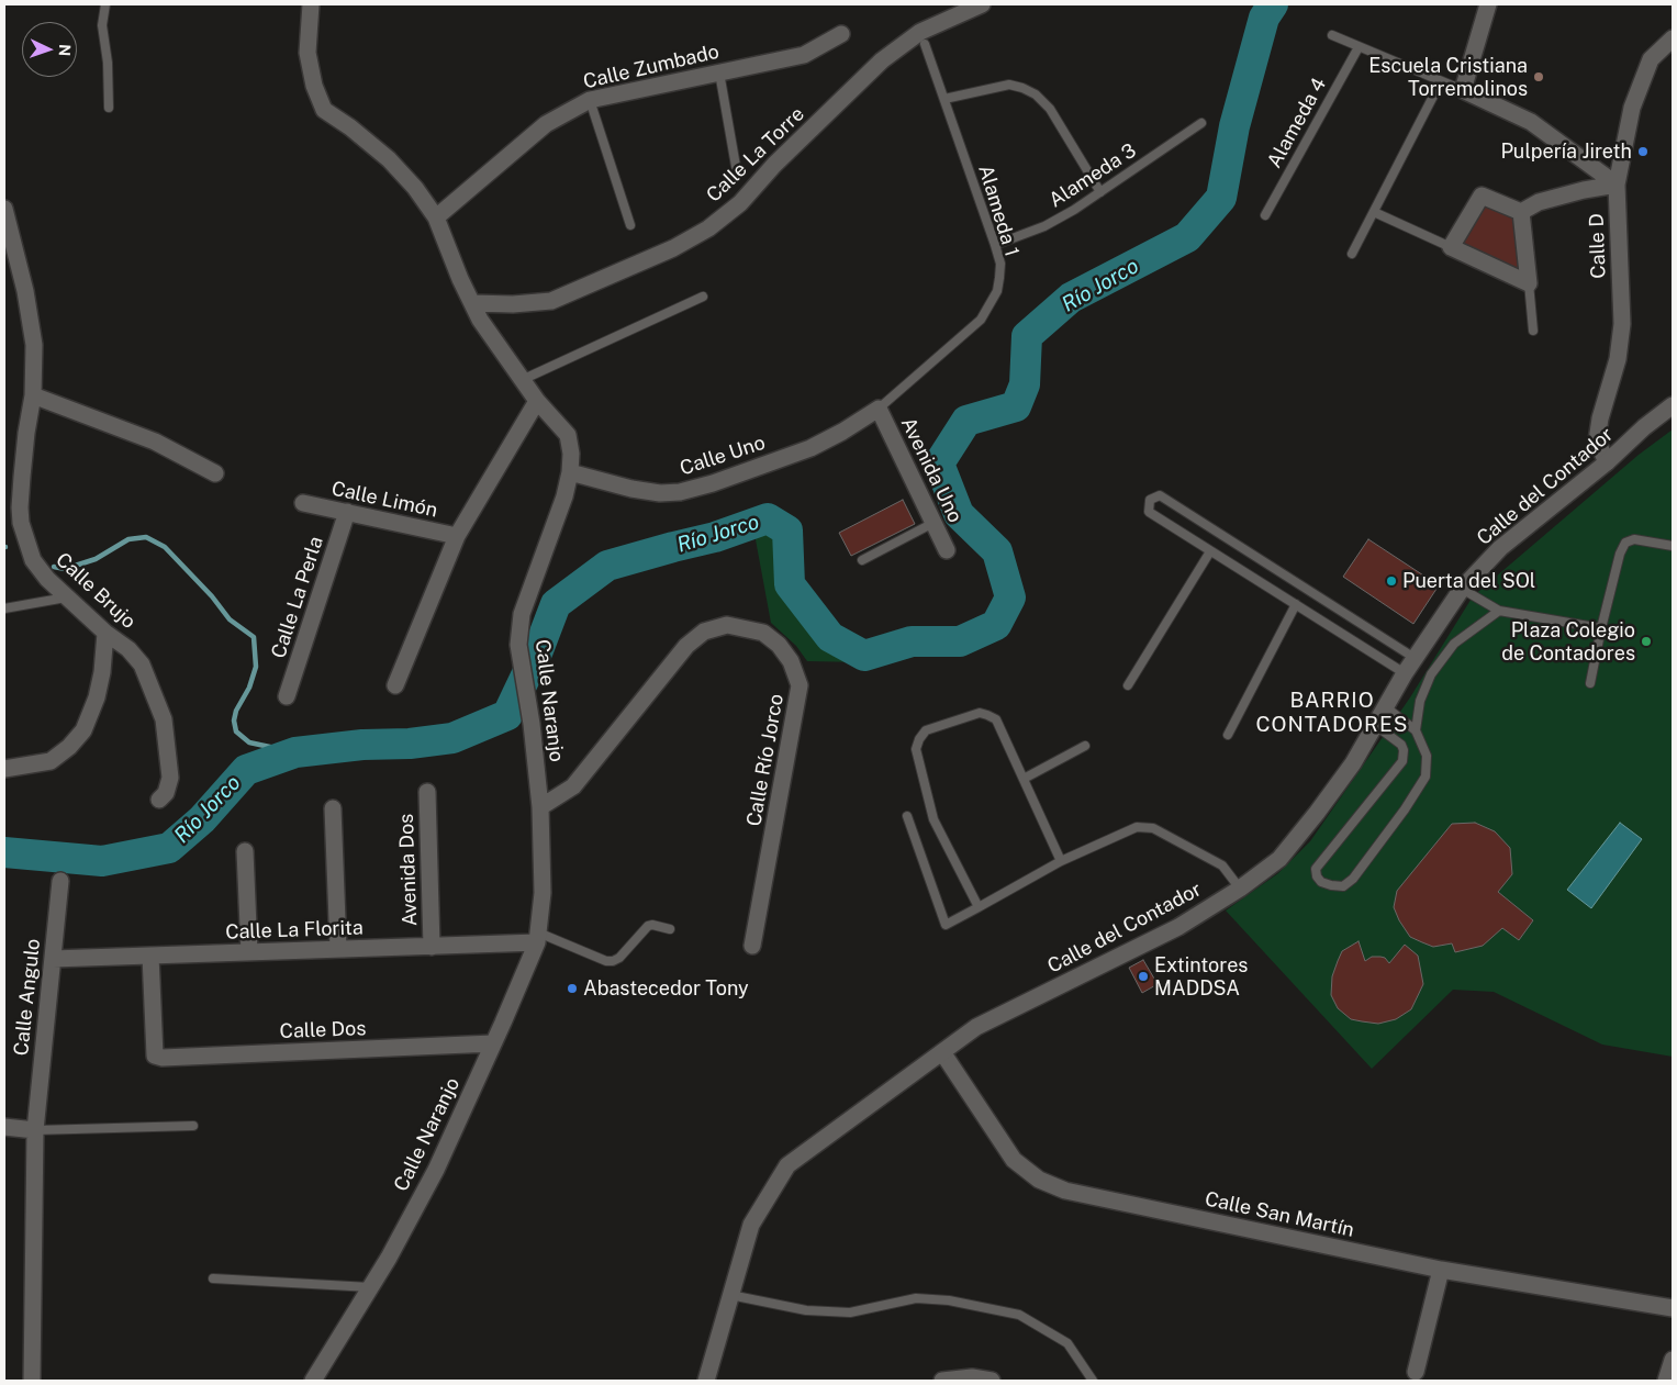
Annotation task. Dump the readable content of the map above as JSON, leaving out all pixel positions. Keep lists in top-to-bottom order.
{
  "streets": {
    "street": [
      "Calle Zumbado",
      "Calle La Torre",
      "Calle D",
      "Calle Uno",
      "Avenida Uno",
      "Calle del Contador",
      "Calle Limón",
      "Calle Brujo",
      "Calle La Perla",
      "Calle Naranjo",
      "Calle Río Jorco",
      "Avenida Dos",
      "Calle La Florita",
      "Calle Angulo",
      "Calle Dos",
      "Calle San Martín"
    ],
    "lane": ["Alameda 4", "Alameda 3", "Alameda 1"]
  },
  "crossings": [
    ["Calle Zumbado", "Calle Naranjo"],
    ["Calle La Torre", "Calle Naranjo"],
    ["Alameda 3", "Alameda 1"],
    ["Alameda 1", "Calle Uno"],
    ["Alameda 1", "Avenida Uno"],
    ["Calle D", "Calle del Contador"],
    ["Calle Uno", "Avenida Uno"],
    ["Calle Uno", "Calle Naranjo"],
    ["Calle del Contador", "Calle San Martín"],
    ["Calle Limón", "Calle La Perla"],
    ["Calle Naranjo", "Calle Río Jorco"],
    ["Calle Naranjo", "Calle La Florita"],
    ["Calle Naranjo", "Calle Dos"],
    ["Avenida Dos", "Calle La Florita"],
    ["Calle La Florita", "Calle Angulo"],
    ["Calle La Florita", "Calle Dos"]
  ],
  "districts": ["BARRIO CONTADORES"],
  "water": ["Río Jorco"],
  "places": [
    "Escuela Cristiana Torremolinos",
    "Pulpería Jireth",
    "Puerta del SOl",
    "Plaza Colegio de Contadores",
    "Extintores MADDSA",
    "Abastecedor Tony"
  ],
  "north": "right"
}
